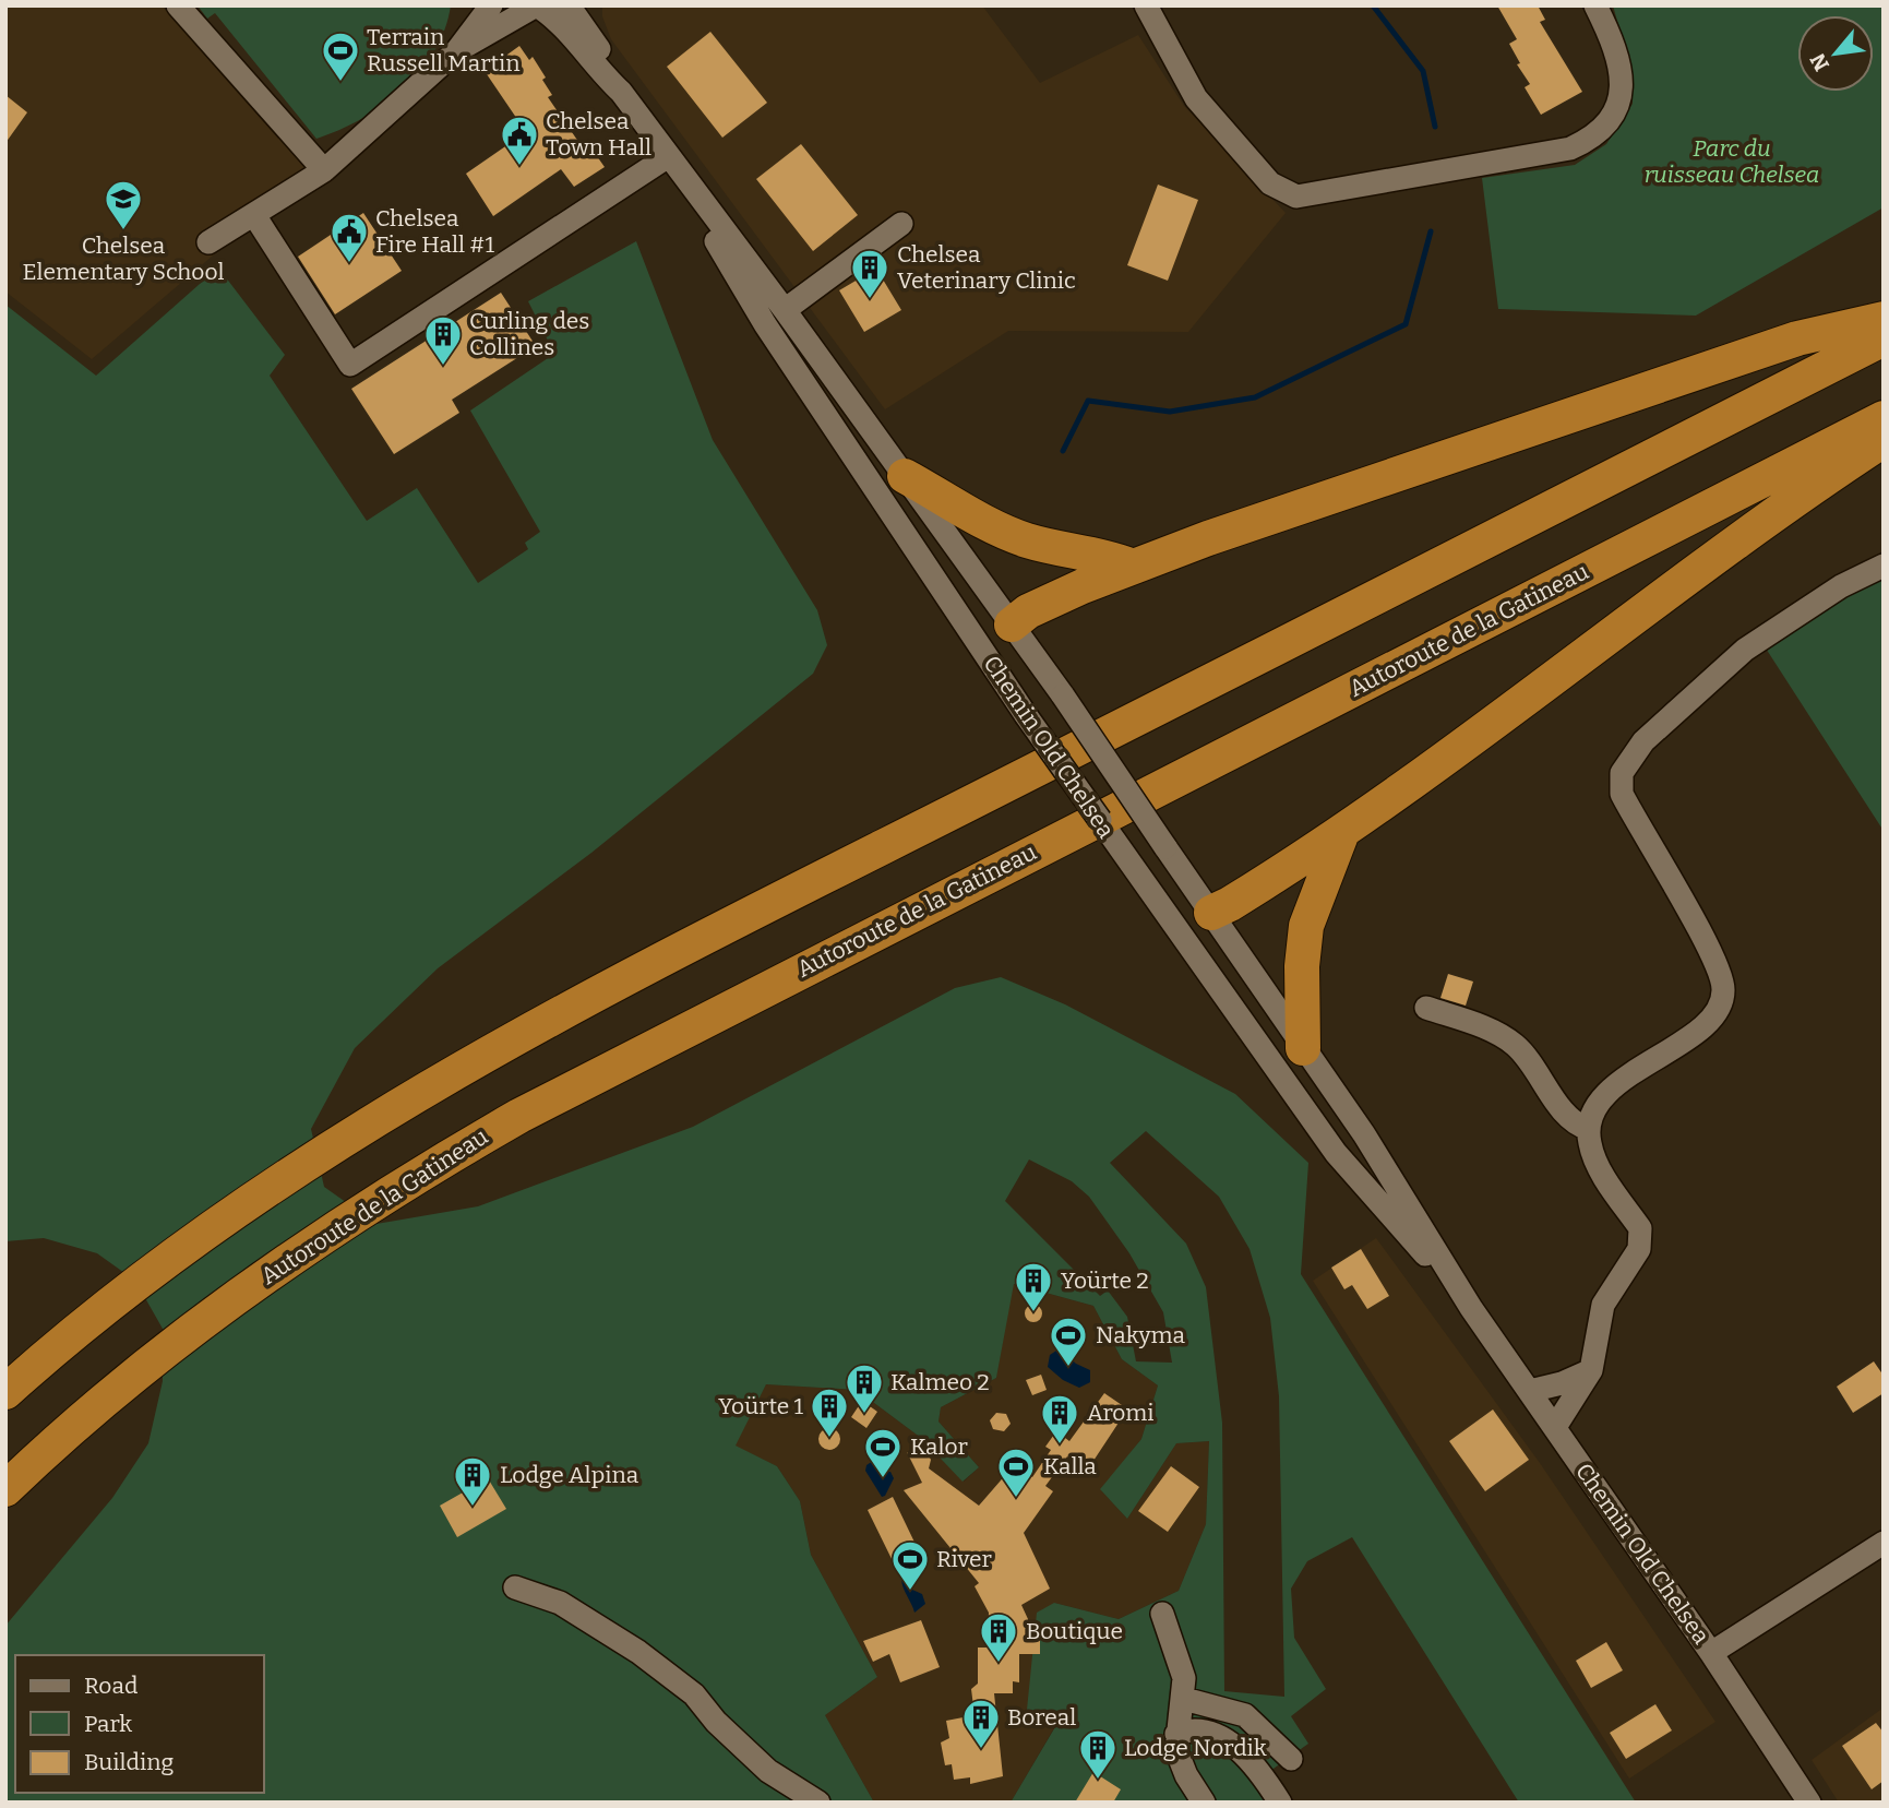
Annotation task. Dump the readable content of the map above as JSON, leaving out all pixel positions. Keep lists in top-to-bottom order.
{
  "streets": {
    "highway": ["Autoroute de la Gatineau"],
    "street": ["Chemin Old Chelsea"]
  },
  "parks": ["Parc du ruisseau Chelsea"],
  "places": {
    "sports": [
      "Terrain Russell Martin",
      "Nakyma",
      "Kalor",
      "Kalla",
      "River"
    ],
    "public building": ["Chelsea Town Hall", "Chelsea Fire Hall #1"],
    "school or university": ["Chelsea Elementary School"],
    "building": [
      "Chelsea Veterinary Clinic",
      "Curling des Collines",
      "Yoürte 2",
      "Kalmeo 2",
      "Yoürte 1",
      "Aromi",
      "Lodge Alpina",
      "Boutique",
      "Boreal",
      "Lodge Nordik"
    ]
  },
  "legend": ["Road", "Park", "Building"],
  "north": "bottom left"
}
